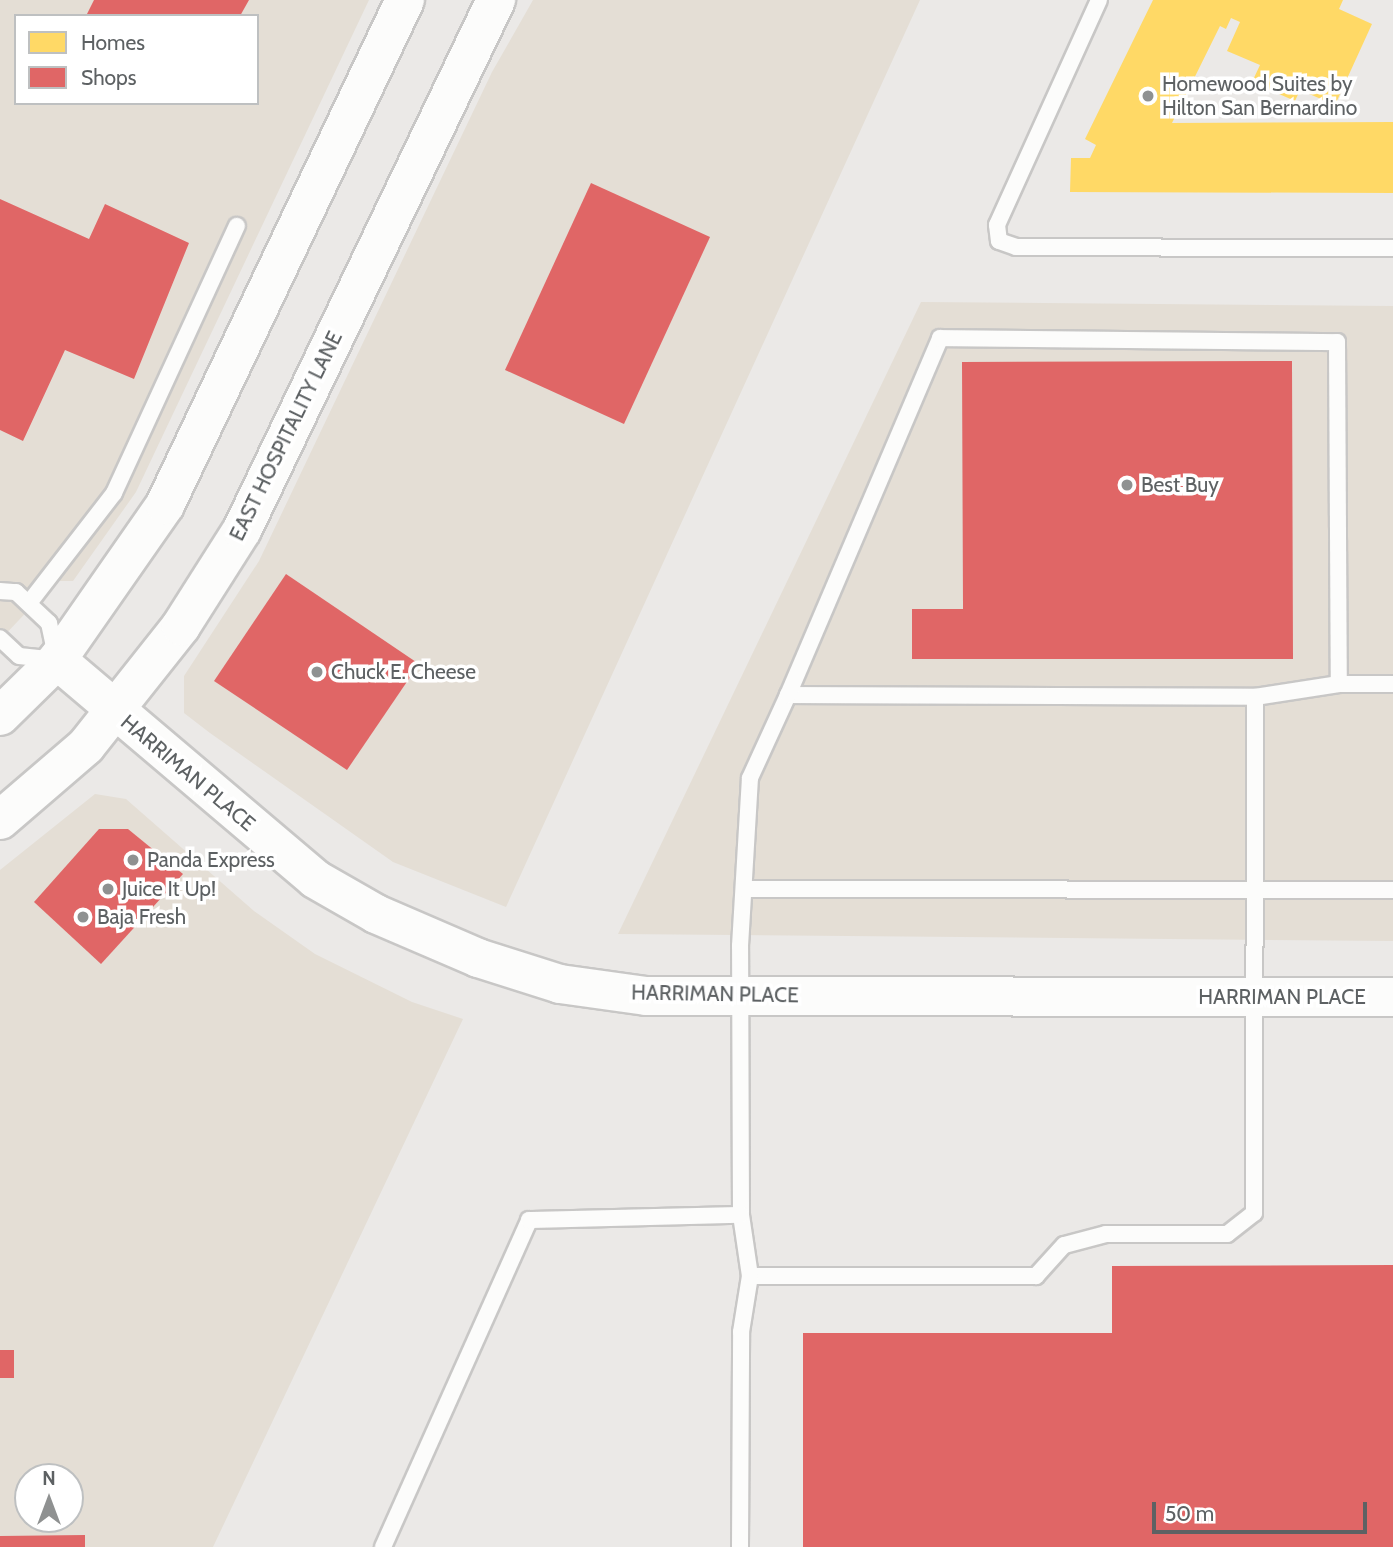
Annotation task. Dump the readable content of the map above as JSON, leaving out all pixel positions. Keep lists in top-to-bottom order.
{
  "streets": {
    "main road": ["EAST HOSPITALITY LANE", "HARRIMAN PLACE"]
  },
  "crossings": [
    ["EAST HOSPITALITY LANE", "HARRIMAN PLACE"]
  ],
  "places": [
    "Homewood Suites by Hilton San Bernardino",
    "Best Buy",
    "Chuck E. Cheese",
    "Panda Express",
    "Juice It Up!",
    "Baja Fresh"
  ],
  "legend": ["Homes", "Shops"],
  "scale_bar": "50 m",
  "north": "top"
}
